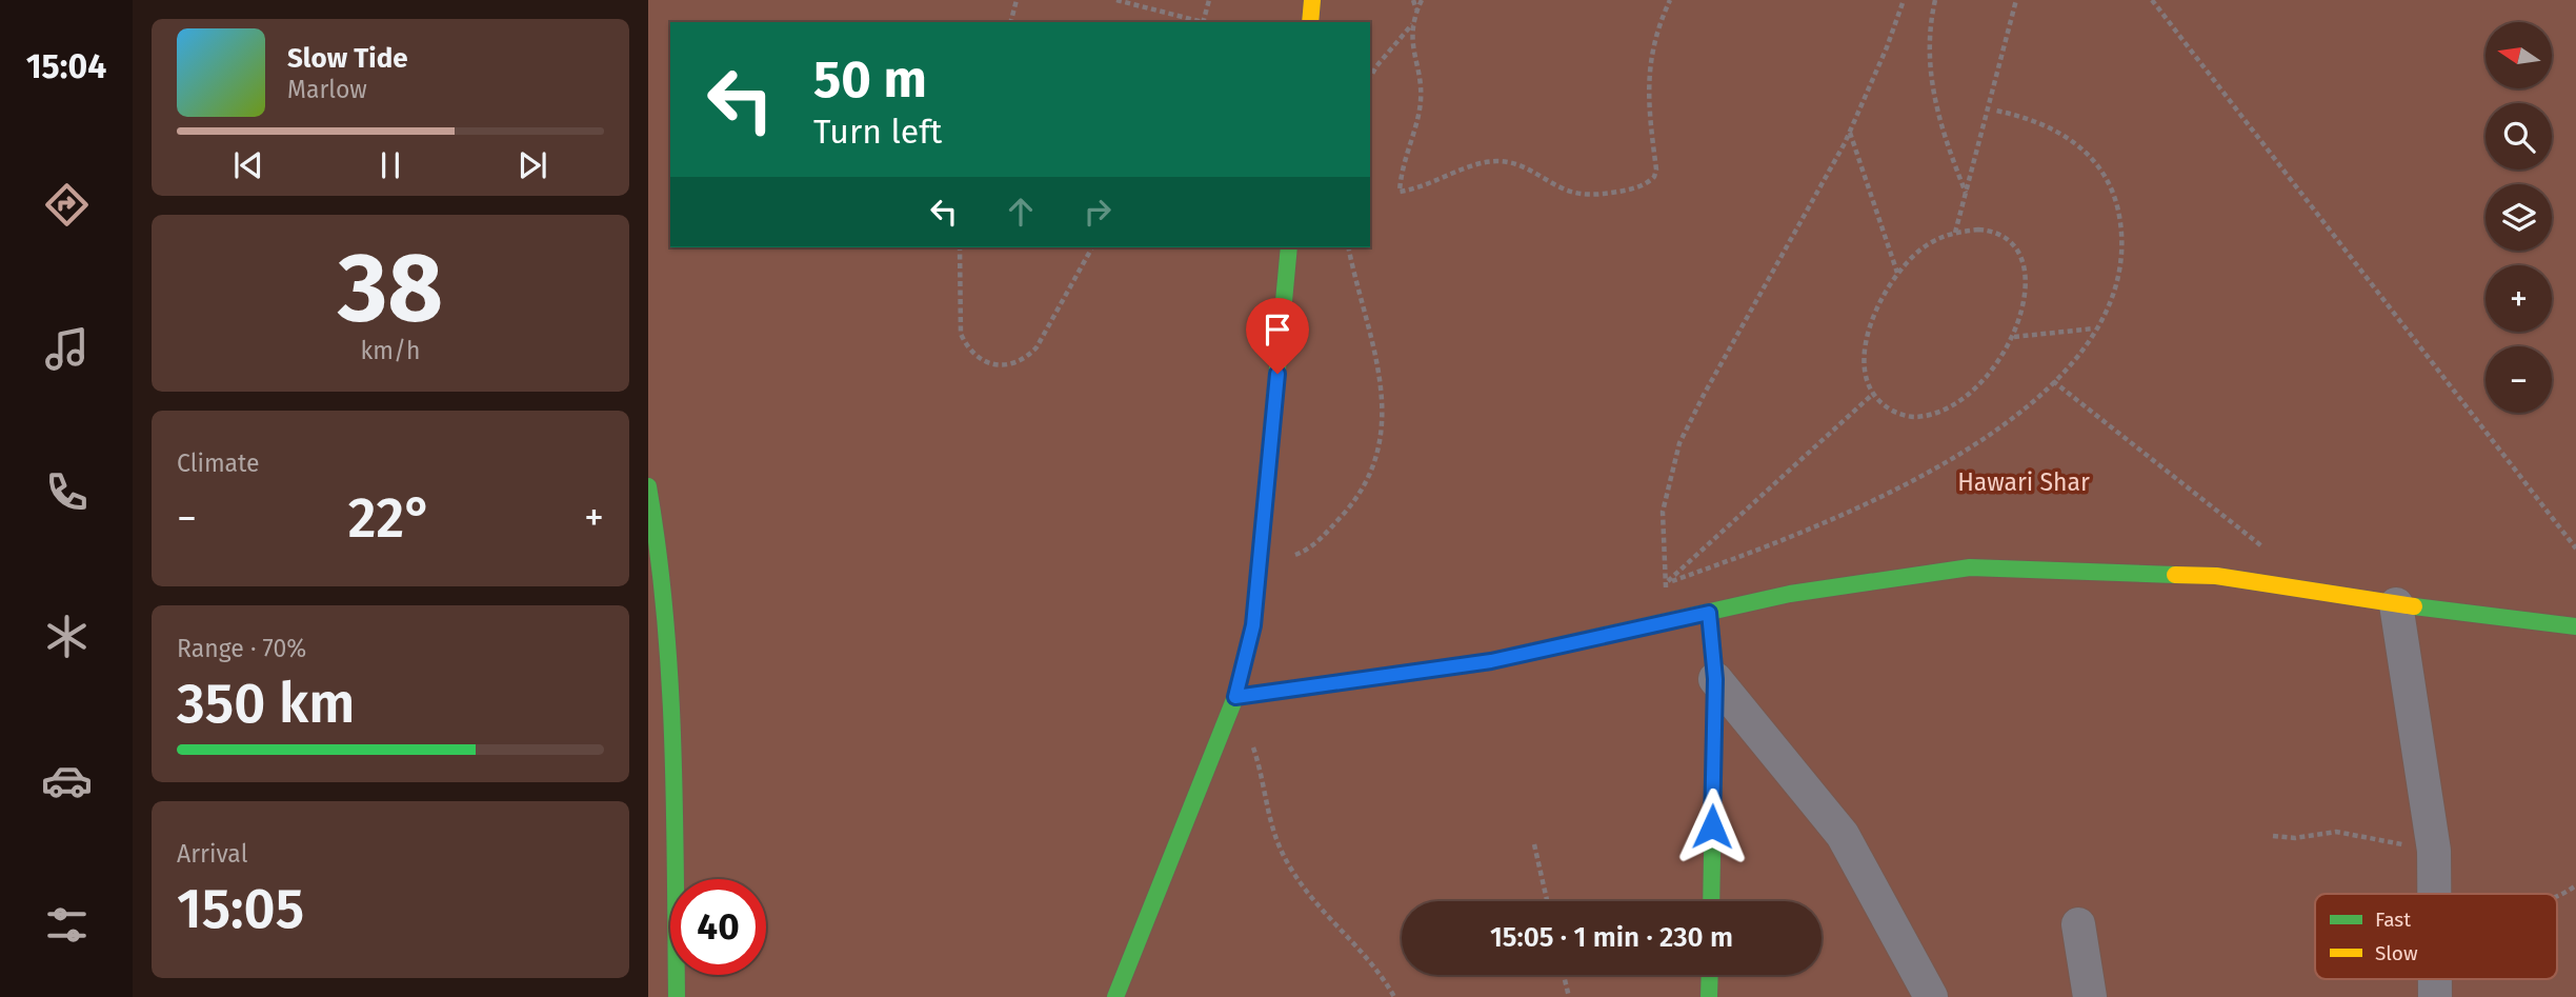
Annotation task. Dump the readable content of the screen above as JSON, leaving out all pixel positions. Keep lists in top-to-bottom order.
{
  "parks": ["Hawari Shar"],
  "legend": ["Fast", "Slow"],
  "north": "left",
  "page": {
    "tabs": "15:04",
    "map_buttons": ["+", "−"],
    "turn": ["50 m", "Turn left"],
    "song": ["Slow Tide", "Marlow"],
    "tile": [
      ["38", "km/h"],
      "Climate",
      ["Range · 70%", "350 km"],
      ["Arrival", "15:05"]
    ],
    "heat": ["−", "22°", "+"],
    "limit": "40",
    "trip": "15:05 · 1 min · 230 m"
  }
}
